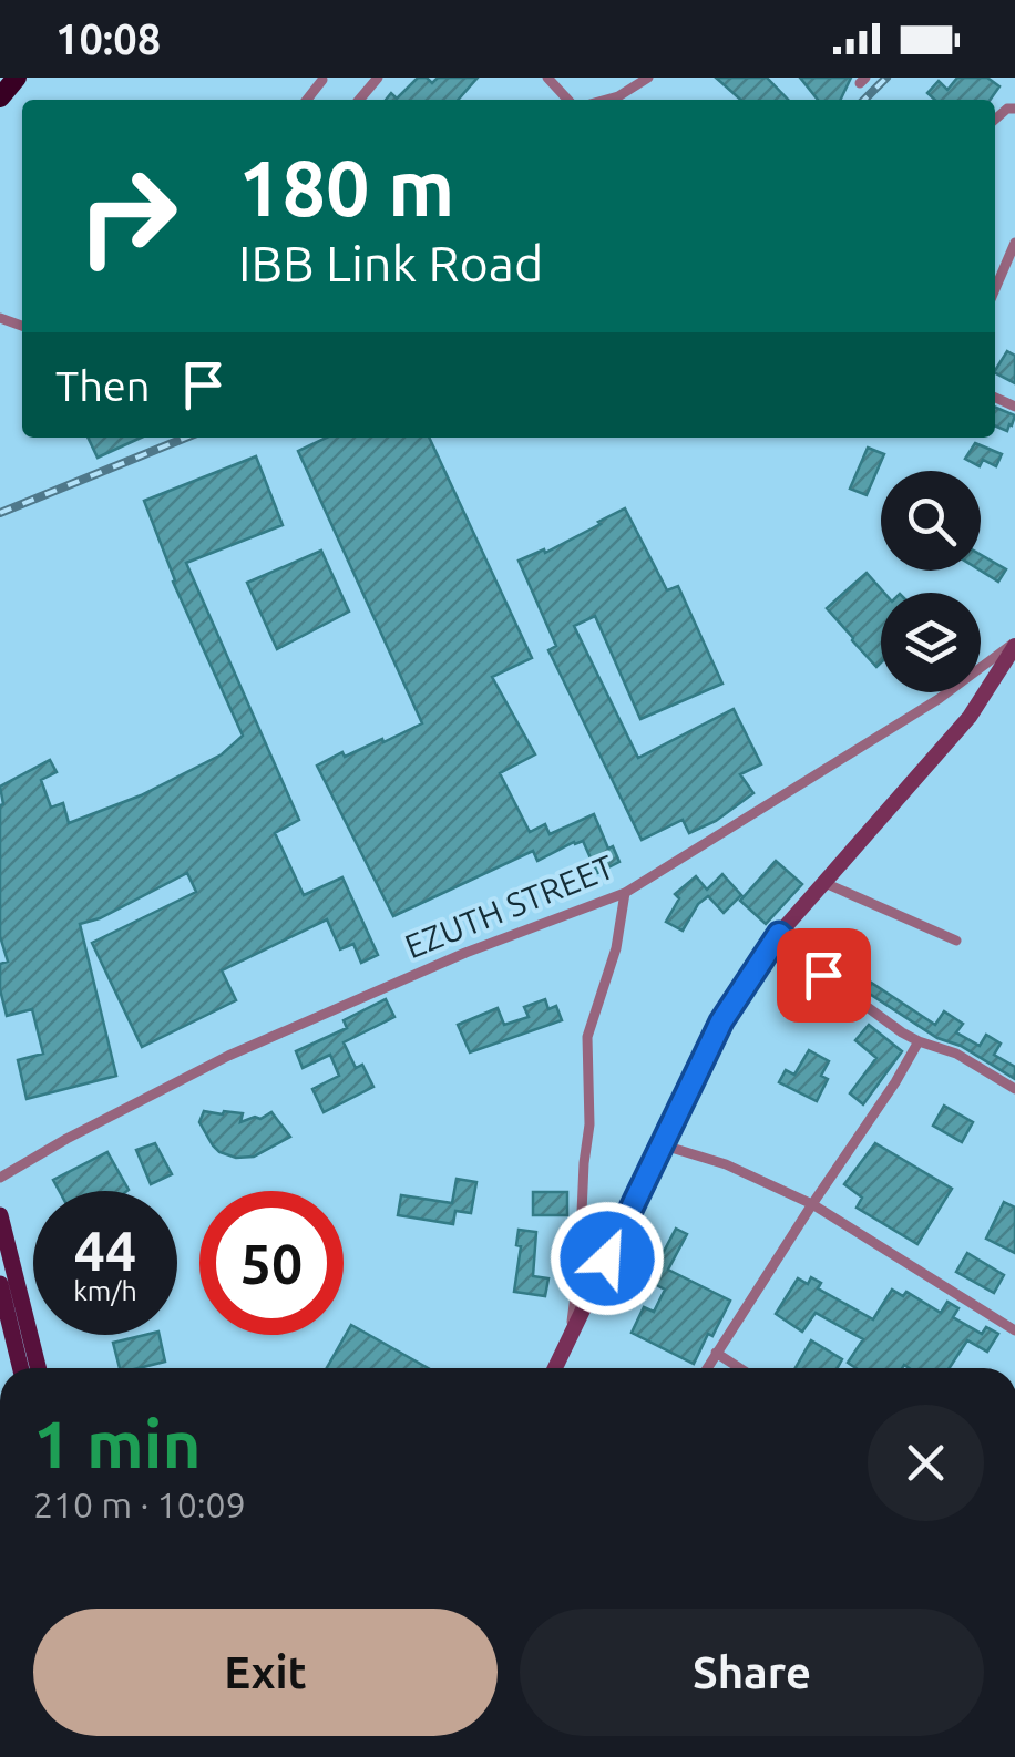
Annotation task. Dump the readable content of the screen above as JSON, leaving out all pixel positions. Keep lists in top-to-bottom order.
{
  "streets": {
    "street": ["EZUTH STREET"]
  },
  "page": {
    "status": "10:08",
    "turn": ["180 m", "IBB Link Road"],
    "then": "Then",
    "speed": "44 km/h",
    "limit": "50",
    "heading": ["1 min", "210 m · 10:09"],
    "buttons": ["Exit", "Share"]
  }
}
